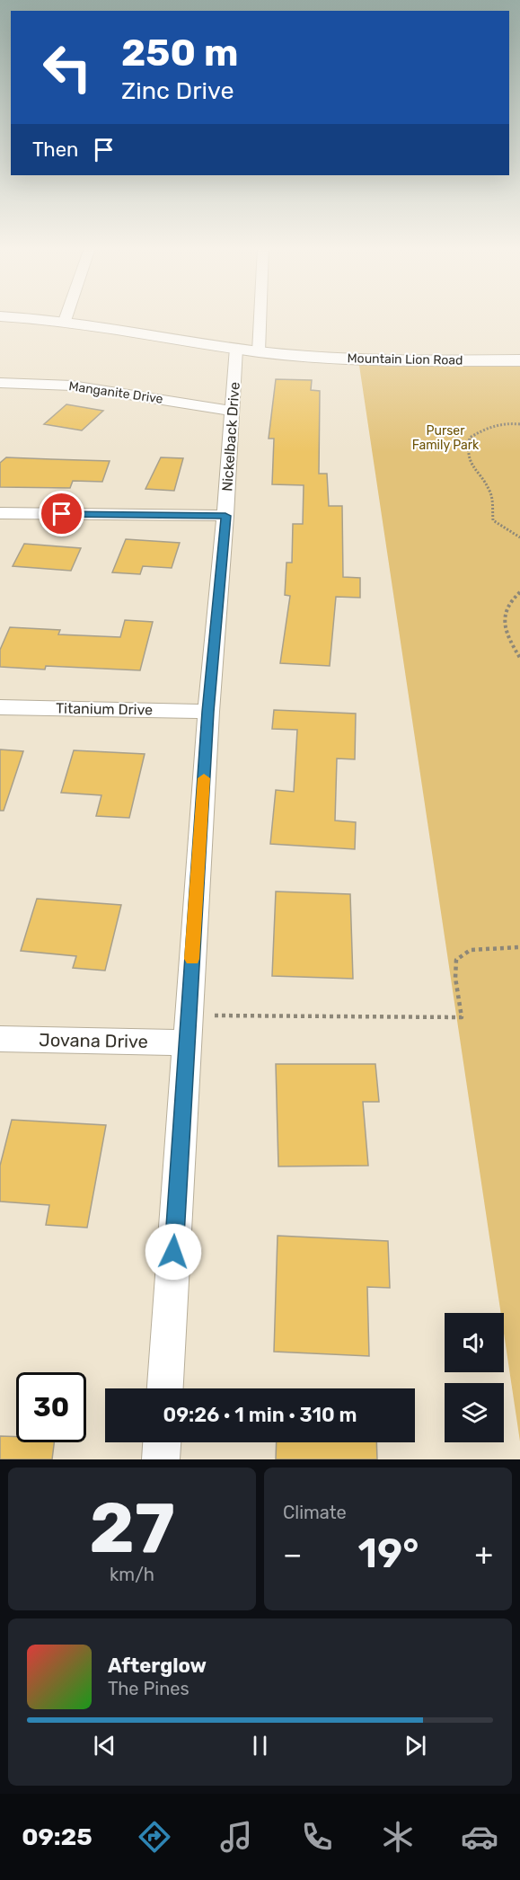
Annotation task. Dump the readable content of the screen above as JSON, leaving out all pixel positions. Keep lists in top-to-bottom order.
{
  "streets": {
    "street": [
      "Mountain Lion Road",
      "Manganite Drive",
      "Nickelback Drive",
      "Titanium Drive",
      "Jovana Drive"
    ]
  },
  "crossings": [
    ["Mountain Lion Road", "Nickelback Drive"],
    ["Manganite Drive", "Nickelback Drive"],
    ["Nickelback Drive", "Titanium Drive"],
    ["Nickelback Drive", "Jovana Drive"]
  ],
  "parks": ["Purser Family Park"],
  "page": {
    "turn": ["250 m", "Zinc Drive"],
    "then": "Then",
    "limit": "30",
    "trip": "09:26 · 1 min · 310 m",
    "tile": [
      ["27", "km/h"],
      "Climate"
    ],
    "heat": ["−", "19°", "+"],
    "song": ["Afterglow", "The Pines"],
    "tabs": "09:25"
  }
}
